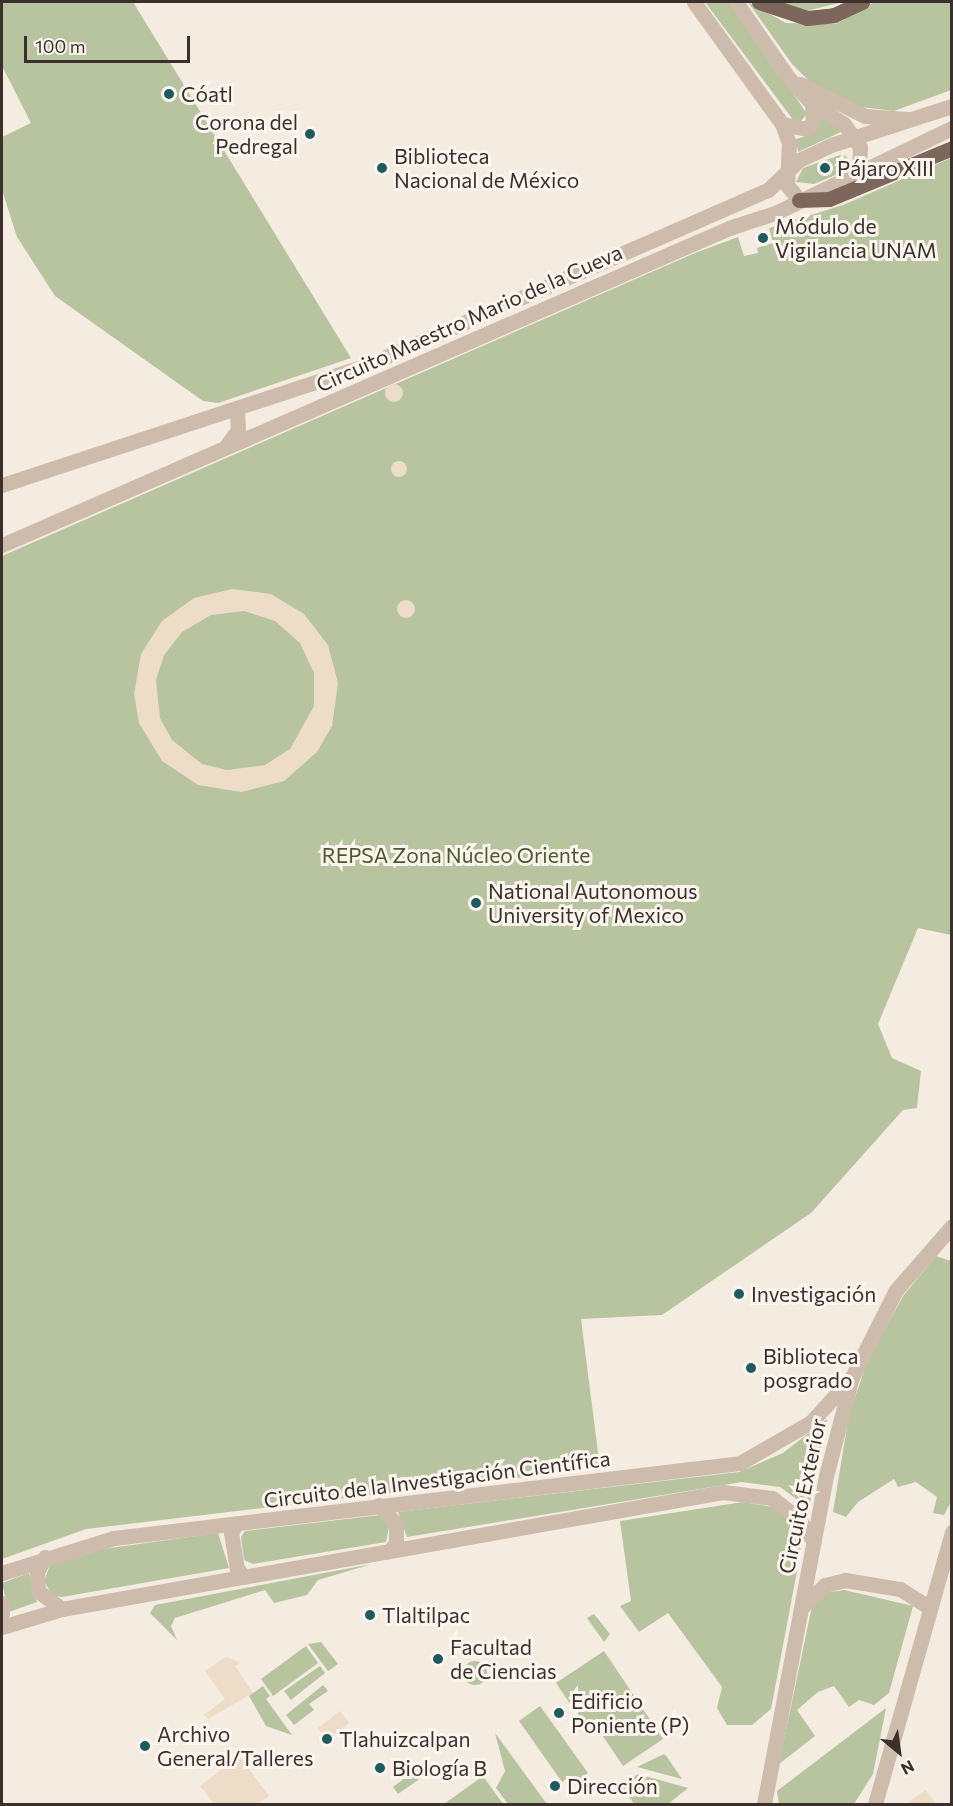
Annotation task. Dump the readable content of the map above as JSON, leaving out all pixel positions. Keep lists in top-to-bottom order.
{
  "streets": {
    "street": ["Circuito Maestro Mario de la Cueva", "Circuito de la Investigación Científica", "Circuito Exterior"]
  },
  "crossings": [
    ["Circuito de la Investigación Científica", "Circuito Exterior"]
  ],
  "parks": ["REPSA Zona Núcleo Oriente"],
  "places": [
    "Cóatl",
    "Corona del Pedregal",
    "Biblioteca Nacional de México",
    "Pájaro XIII",
    "Módulo de Vigilancia UNAM",
    "National Autonomous University of Mexico",
    "Investigación",
    "Biblioteca posgrado",
    "Tlaltilpac",
    "Facultad de Ciencias",
    "Edificio Poniente (P)",
    "Tlahuizcalpan",
    "Archivo General/Talleres",
    "Biología B",
    "Dirección"
  ],
  "scale_bar": "100 m",
  "north": "bottom right"
}
